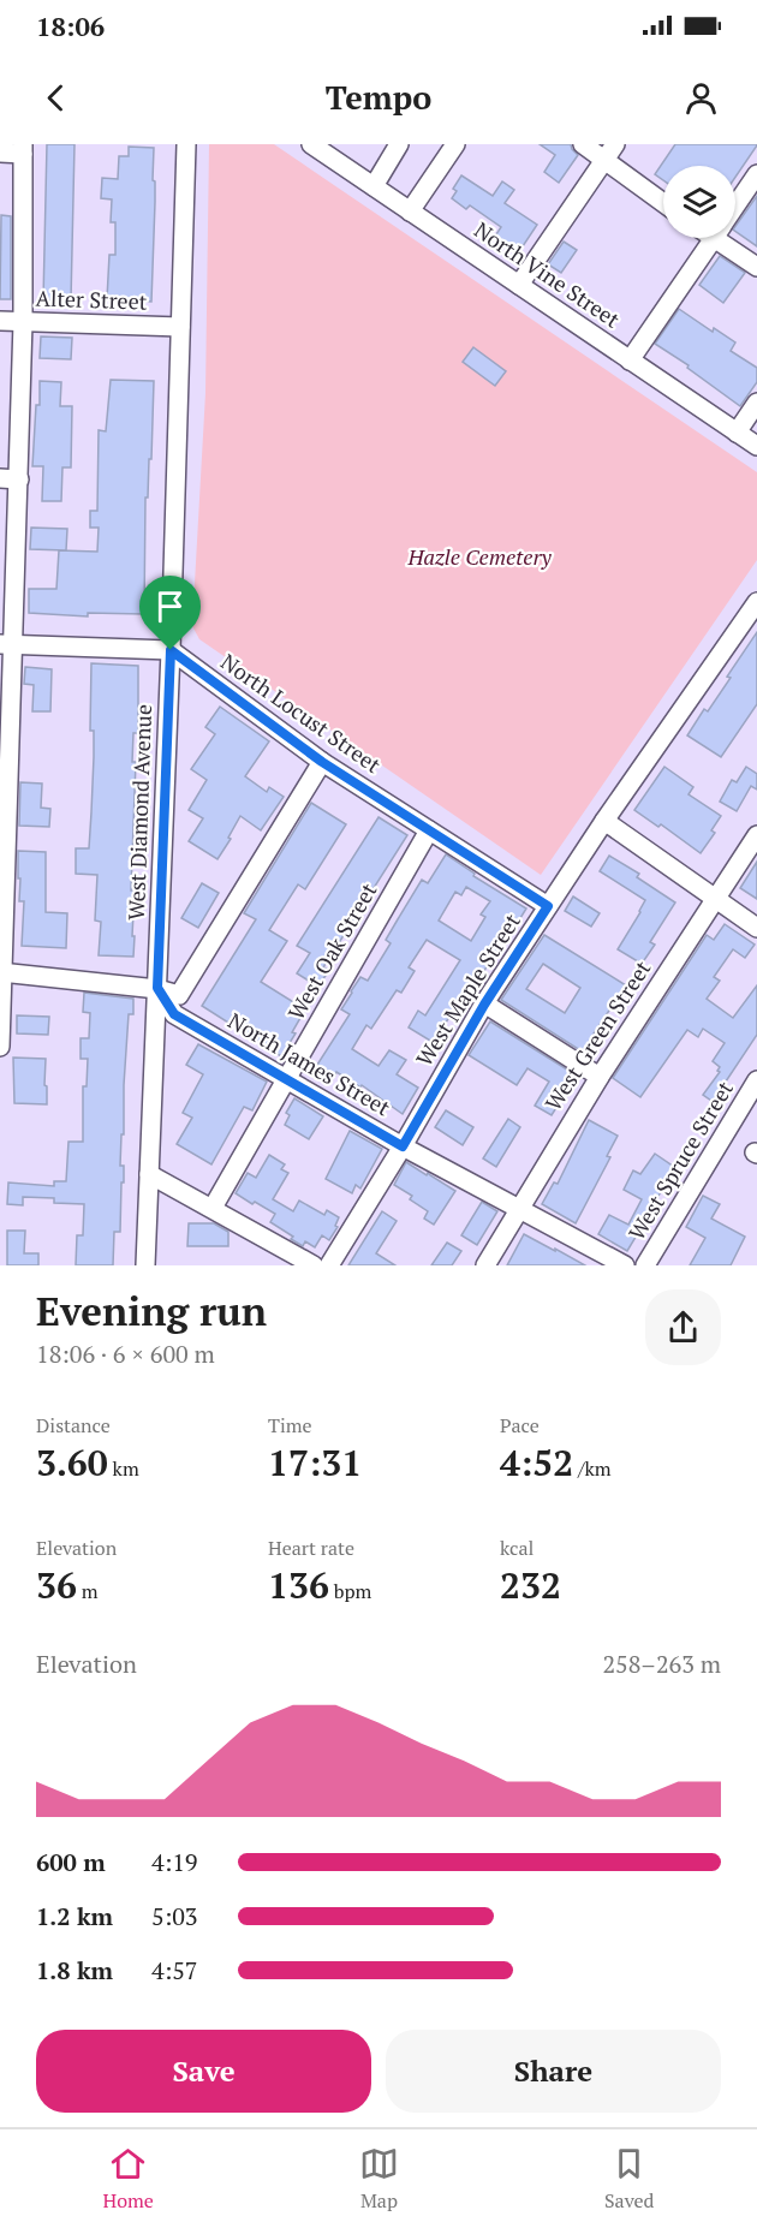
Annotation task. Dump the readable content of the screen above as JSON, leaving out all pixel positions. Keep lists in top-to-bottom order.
{
  "streets": {
    "street": [
      "North Vine Street",
      "Alter Street",
      "North Locust Street",
      "West Diamond Avenue",
      "West Oak Street",
      "West Maple Street",
      "West Green Street",
      "North James Street",
      "West Spruce Street"
    ]
  },
  "crossings": [
    ["Alter Street", "West Diamond Avenue"],
    ["North Locust Street", "West Diamond Avenue"],
    ["North Locust Street", "West Oak Street"],
    ["North Locust Street", "West Maple Street"],
    ["West Diamond Avenue", "North James Street"],
    ["West Oak Street", "North James Street"],
    ["West Maple Street", "North James Street"],
    ["West Green Street", "North James Street"]
  ],
  "parks": ["Hazle Cemetery"],
  "page": {
    "status": "18:06",
    "header": "Tempo",
    "heading": ["Evening run", "18:06 · 6 × 600 m"],
    "stats": [
      ["Distance", "3.60 km"],
      ["Time", "17:31"],
      ["Pace", "4:52 /km"],
      ["Elevation", "36 m"],
      ["Heart rate", "136 bpm"],
      ["kcal", "232"]
    ],
    "chart": ["Elevation", "258–263 m"],
    "list": [
      {
        "name": "600 m",
        "note": "4:19"
      },
      {
        "name": "1.2 km",
        "note": "5:03"
      },
      {
        "name": "1.8 km",
        "note": "4:57"
      }
    ],
    "buttons": ["Save", "Share"],
    "tabs": ["Home", "Map", "Saved"]
  }
}
